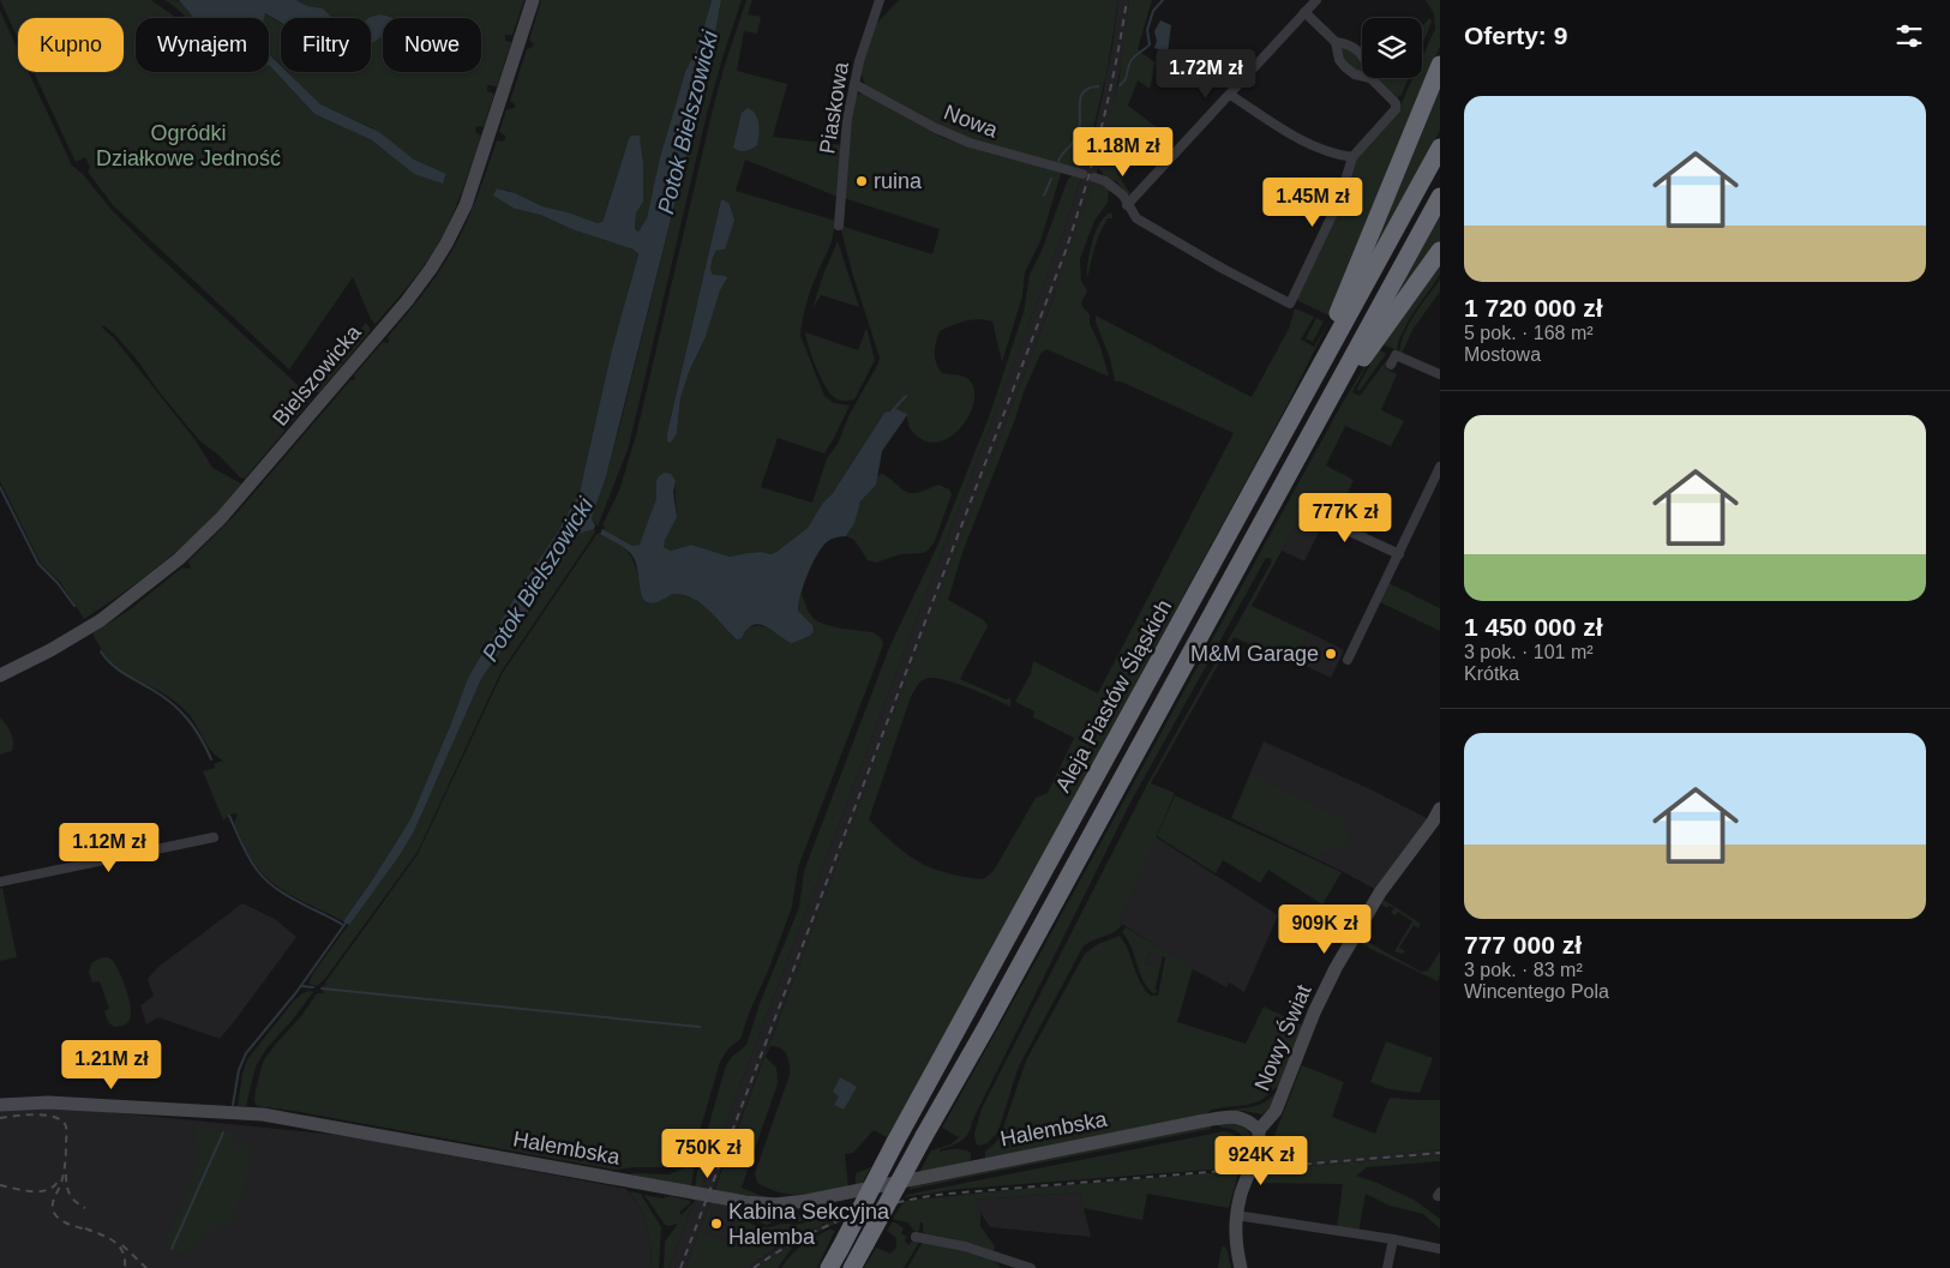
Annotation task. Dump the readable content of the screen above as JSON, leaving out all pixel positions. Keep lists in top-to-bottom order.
{
  "streets": {
    "highway": ["Aleja Piastów Śląskich"],
    "street": [
      "Piaskowa",
      "Nowa",
      "Bielszowicka",
      "Nowy Świat",
      "Halembska"
    ]
  },
  "crossings": [
    ["Piaskowa", "Nowa"],
    ["Nowy Świat", "Halembska"]
  ],
  "water": ["Potok Bielszowicki"],
  "parks": ["Ogródki Działkowe Jedność"],
  "places": ["ruina", "M&M Garage", "Kabina Sekcyjna Halemba"],
  "page": {
    "heading": "Oferty: 9",
    "chip": [
      "Kupno",
      "Wynajem",
      "Filtry",
      "Nowe"
    ],
    "price": [
      "1.72M zł",
      "1.18M zł",
      "1.45M zł",
      "777K zł",
      "1.12M zł",
      "909K zł",
      "1.21M zł",
      "750K zł",
      "924K zł"
    ],
    "list": [
      {
        "name": "1 720 000 zł",
        "note": "5 pok. · 168 m² · Mostowa"
      },
      {
        "name": "1 450 000 zł",
        "note": "3 pok. · 101 m² · Krótka"
      },
      {
        "name": "777 000 zł",
        "note": "3 pok. · 83 m² · Wincentego Pola"
      }
    ]
  }
}
